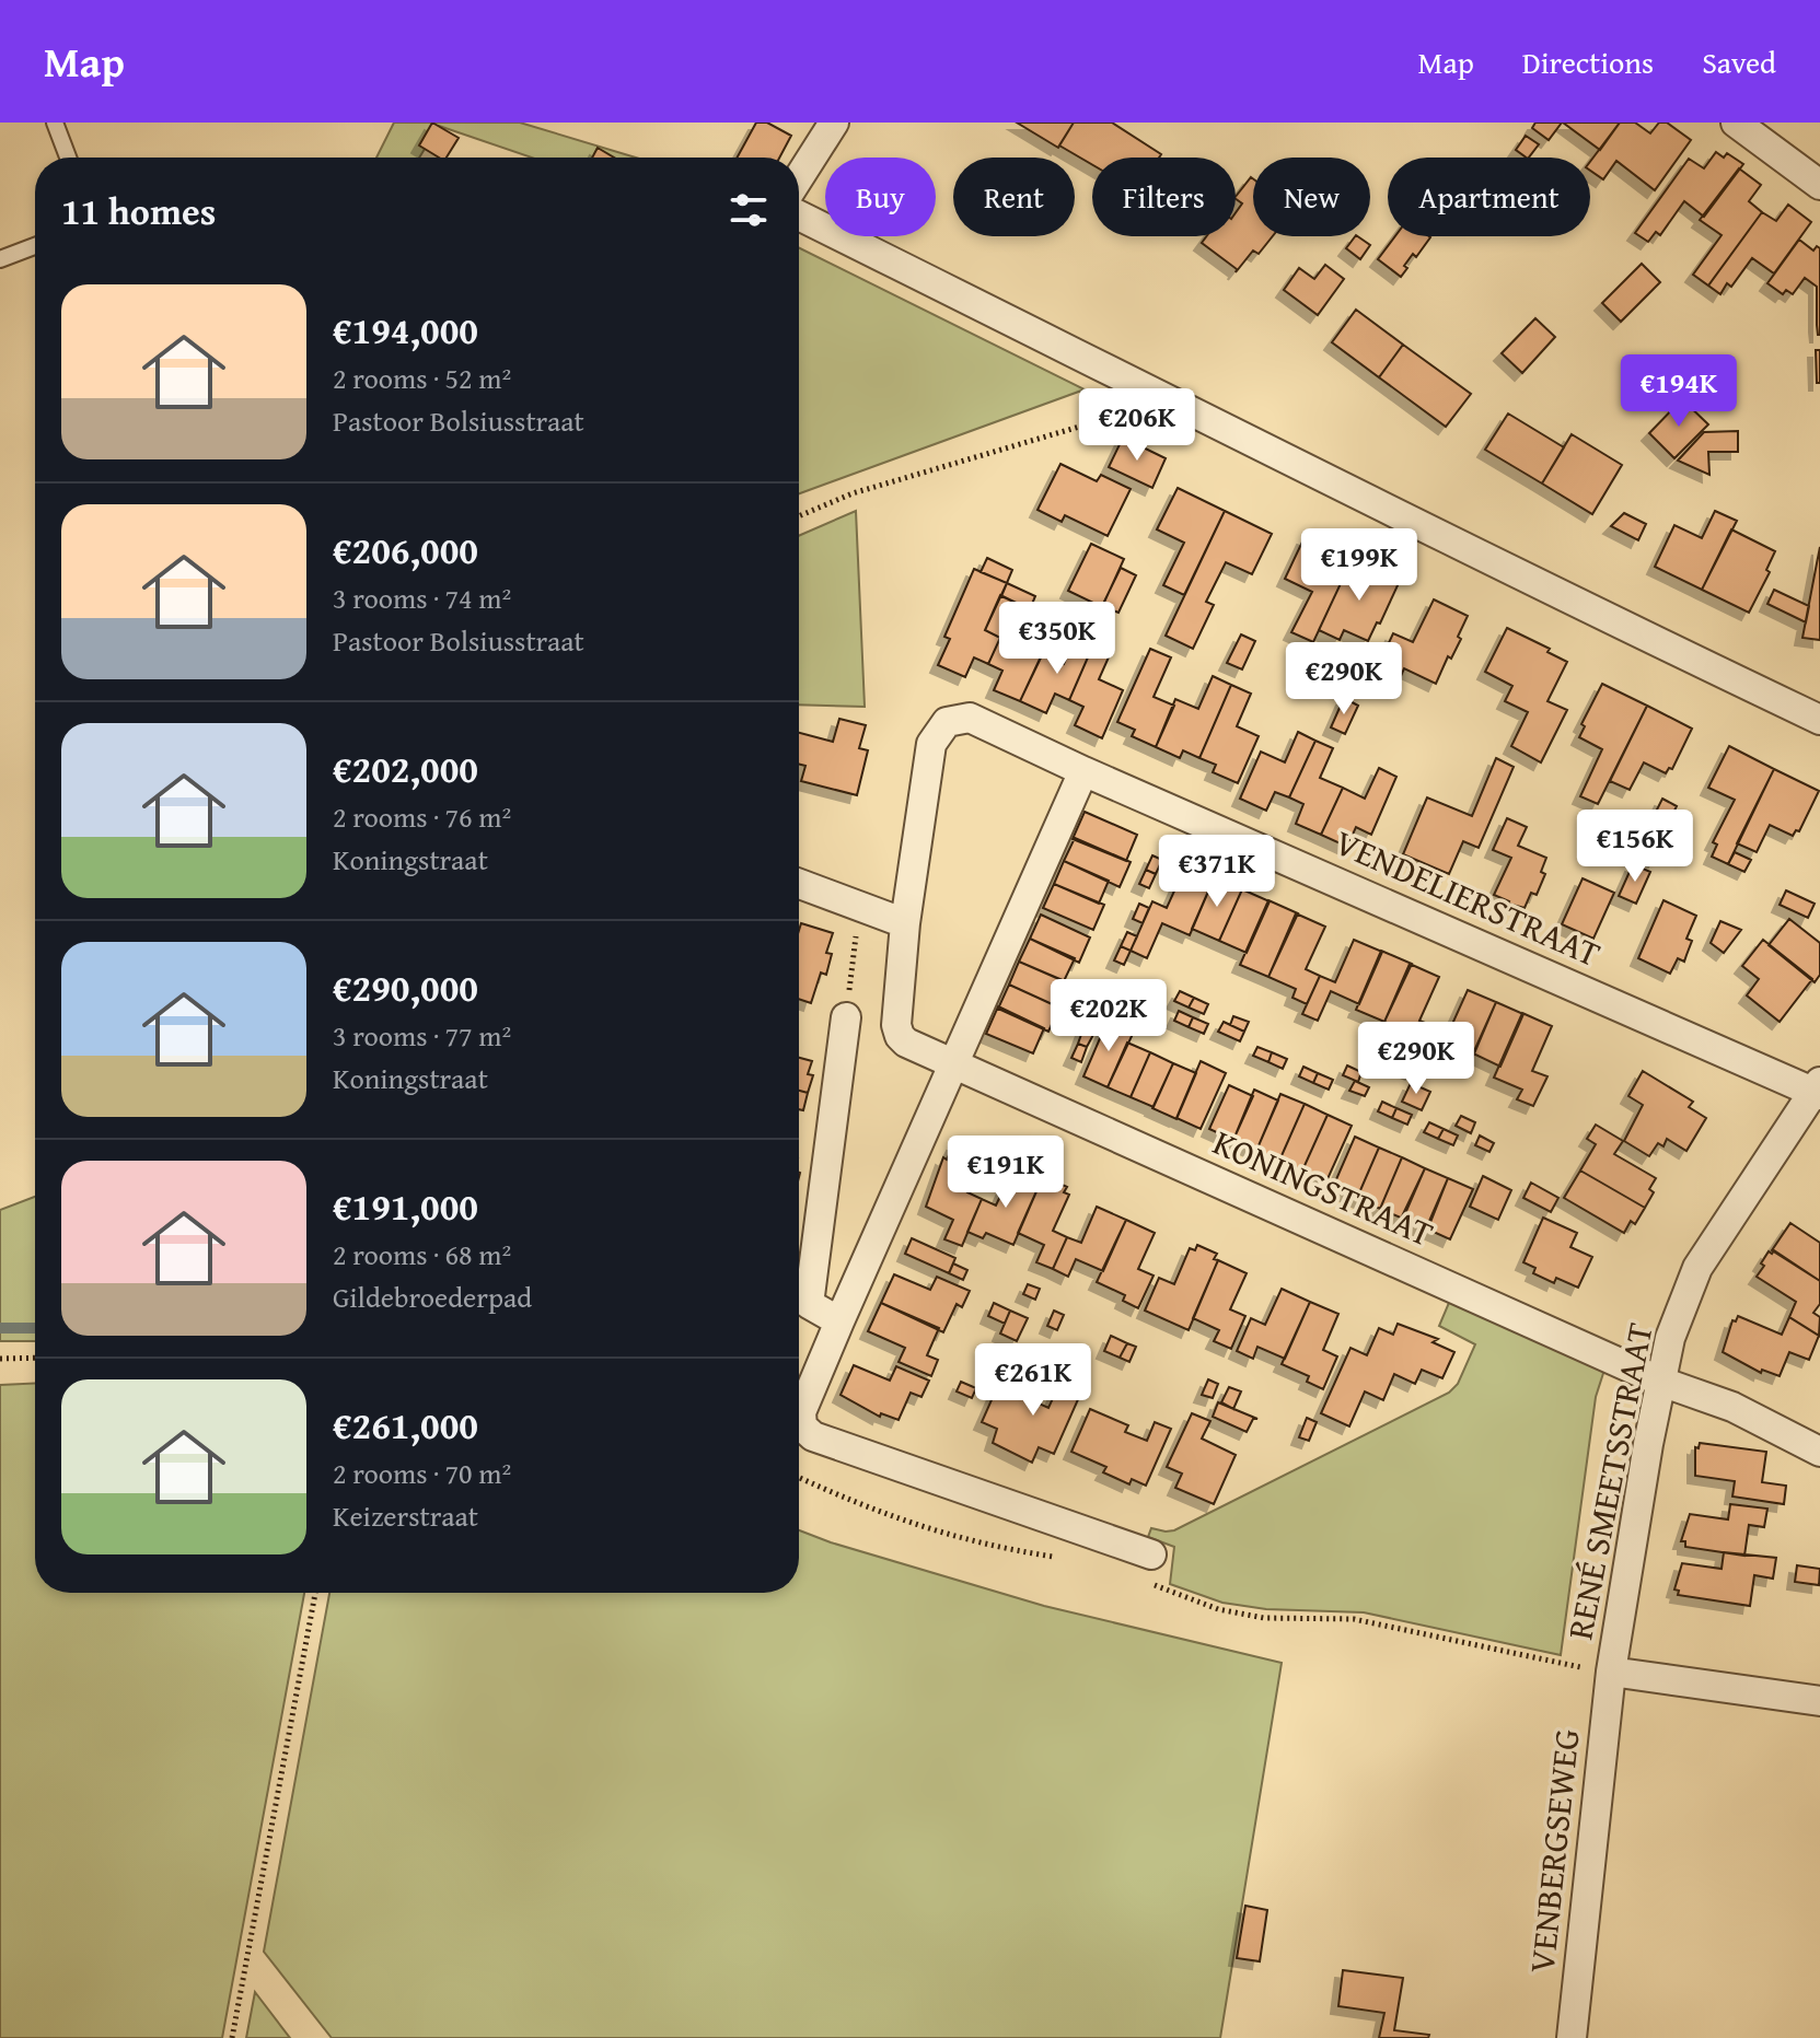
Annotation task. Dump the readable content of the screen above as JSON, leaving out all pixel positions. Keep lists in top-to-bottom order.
{
  "streets": {
    "street": [
      "VENDELIERSTRAAT",
      "KONINGSTRAAT",
      "RENÉ SMEETSSTRAAT",
      "VENBERGSEWEG"
    ]
  },
  "crossings": [
    ["VENDELIERSTRAAT", "KONINGSTRAAT"],
    ["VENDELIERSTRAAT", "RENÉ SMEETSSTRAAT"],
    ["KONINGSTRAAT", "RENÉ SMEETSSTRAAT"],
    ["RENÉ SMEETSSTRAAT", "VENBERGSEWEG"]
  ],
  "page": {
    "header": "Map",
    "nav": ["Map", "Directions", "Saved"],
    "chip": [
      "Buy",
      "Rent",
      "Filters",
      "New",
      "Apartment"
    ],
    "heading": "11 homes",
    "list": [
      {
        "name": "€194,000",
        "note": "2 rooms · 52 m² · Pastoor Bolsiusstraat"
      },
      {
        "name": "€206,000",
        "note": "3 rooms · 74 m² · Pastoor Bolsiusstraat"
      },
      {
        "name": "€202,000",
        "note": "2 rooms · 76 m² · Koningstraat"
      },
      {
        "name": "€290,000",
        "note": "3 rooms · 77 m² · Koningstraat"
      },
      {
        "name": "€191,000",
        "note": "2 rooms · 68 m² · Gildebroederpad"
      },
      {
        "name": "€261,000",
        "note": "2 rooms · 70 m² · Keizerstraat"
      }
    ],
    "price": [
      "€194K",
      "€206K",
      "€199K",
      "€350K",
      "€290K",
      "€156K",
      "€371K",
      "€202K",
      "€290K",
      "€191K",
      "€261K"
    ]
  }
}
